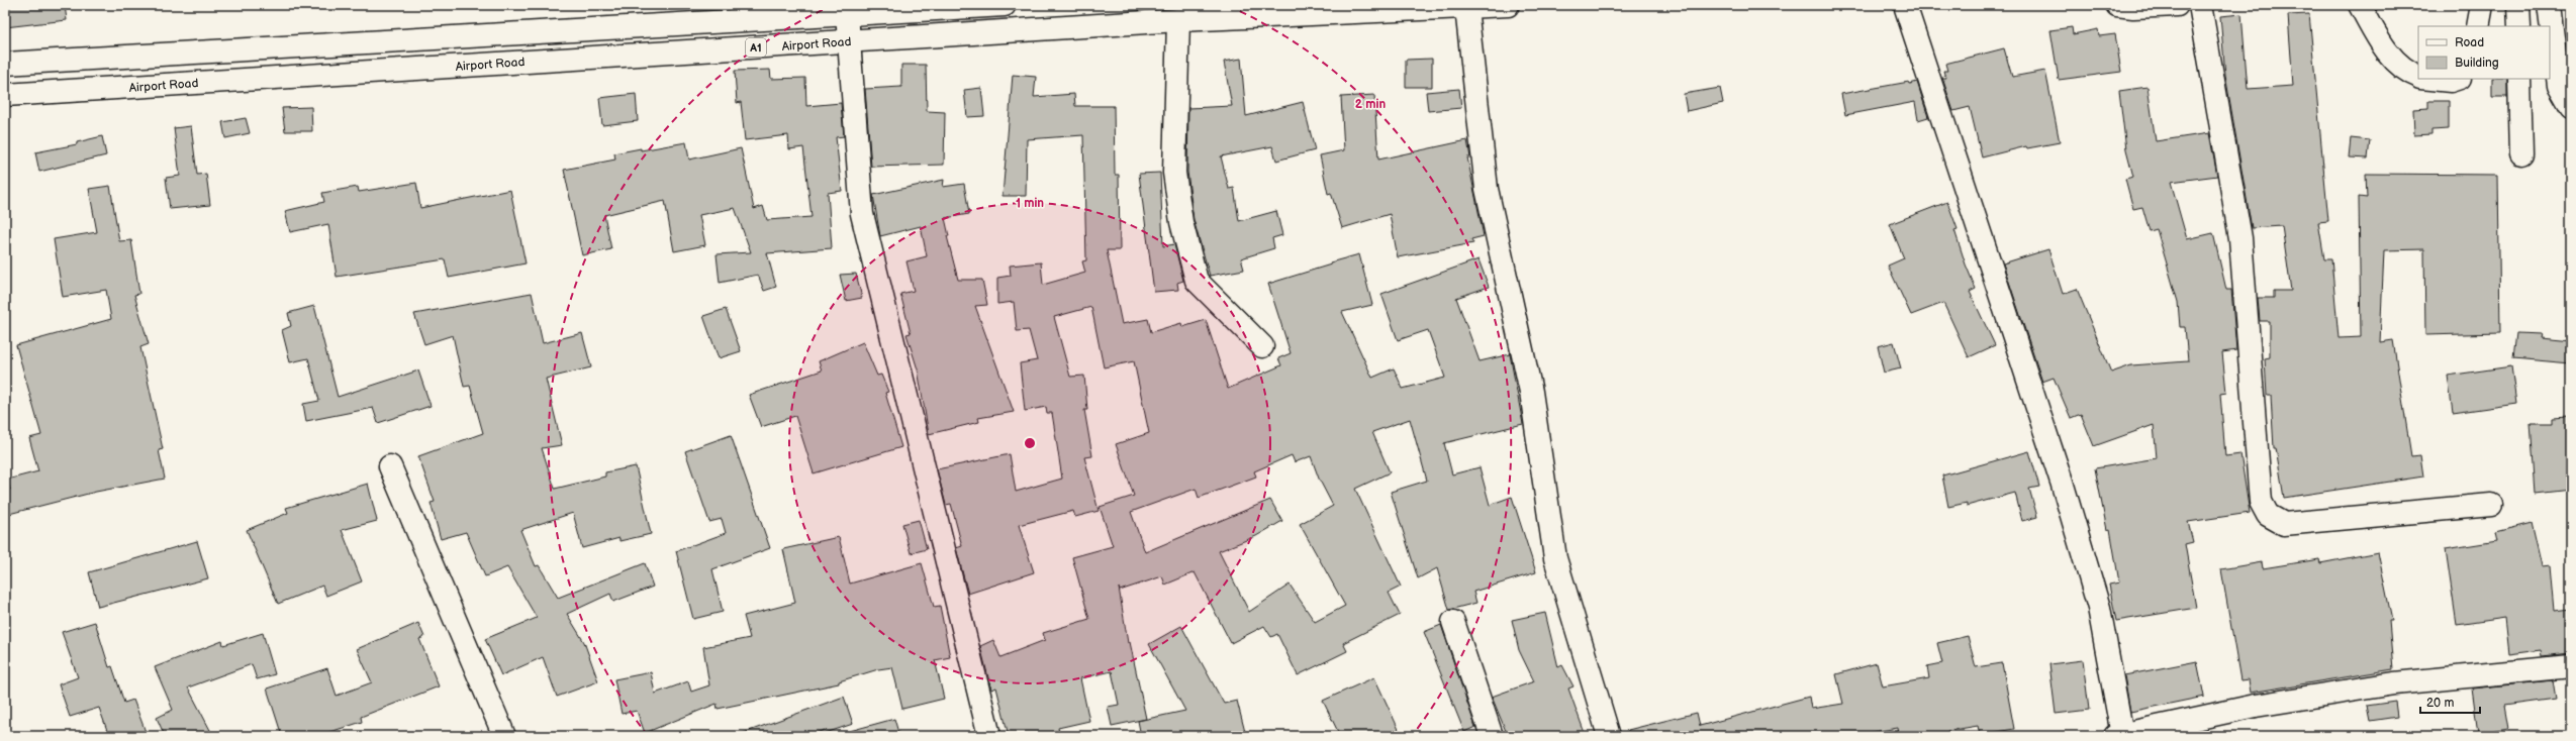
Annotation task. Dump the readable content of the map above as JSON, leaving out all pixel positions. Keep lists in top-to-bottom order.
{
  "streets": {
    "main road": ["Airport Road", "A1"]
  },
  "legend": ["Road", "Building"],
  "scale_bar": "20 m",
  "rings": ["2 min", "1 min"]
}
